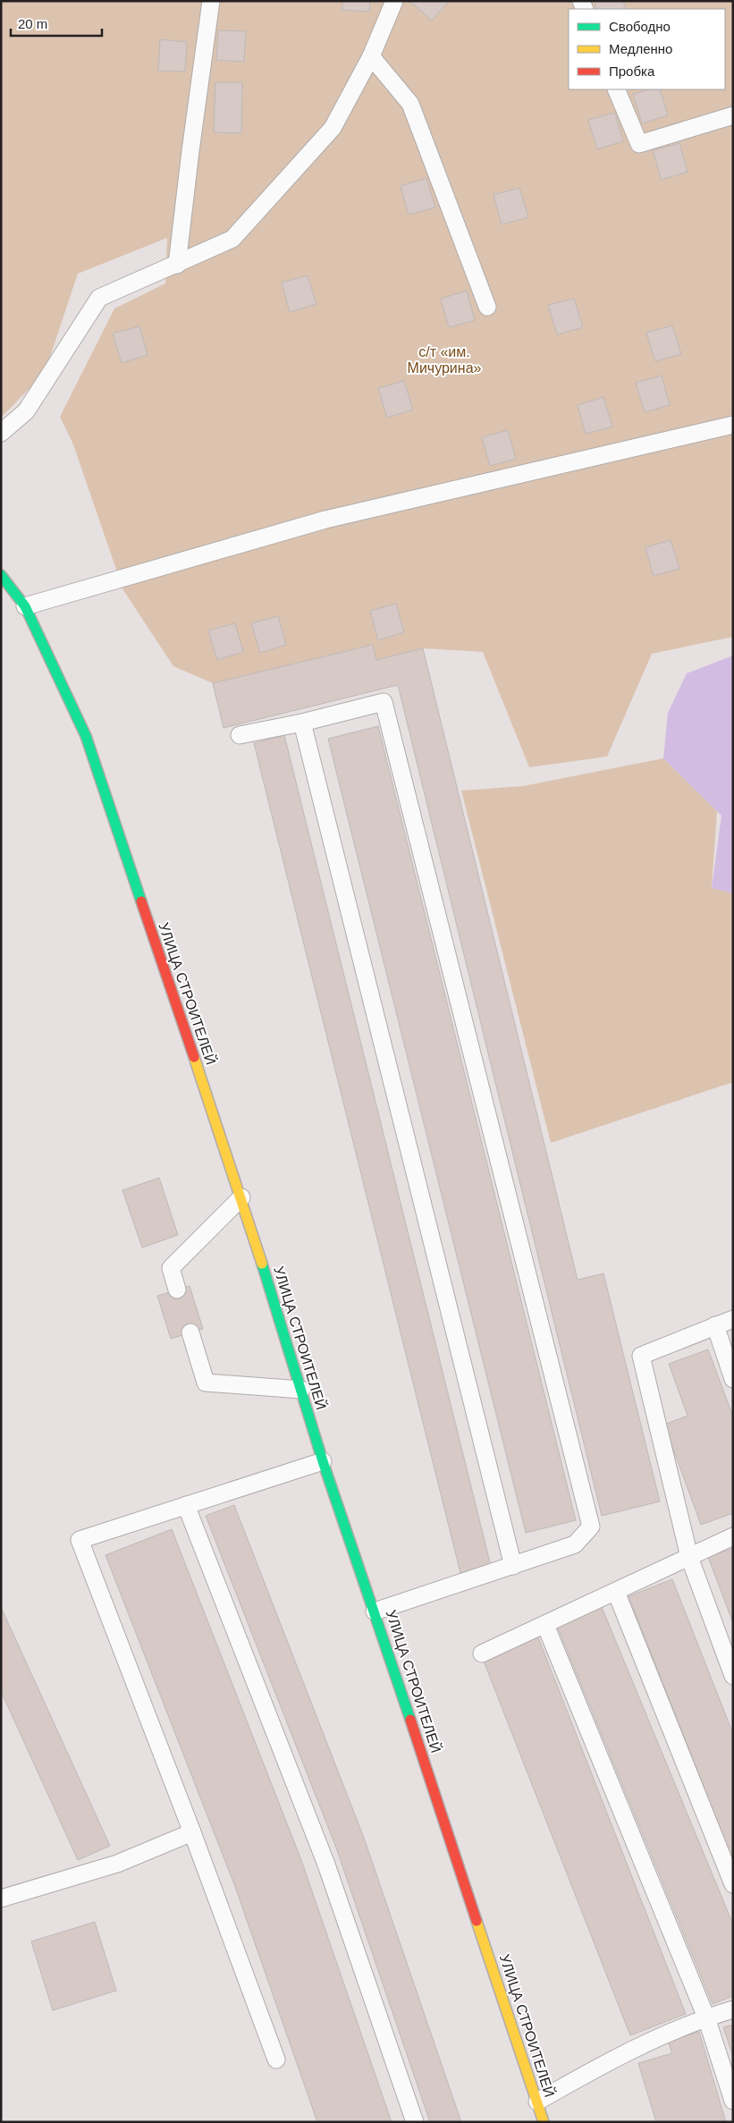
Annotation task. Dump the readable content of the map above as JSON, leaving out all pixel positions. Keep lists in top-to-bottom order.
{
  "streets": {
    "main road": ["УЛИЦА СТРОИТЕЛЕЙ"]
  },
  "parks": ["с/т «им. Мичурина»"],
  "legend": ["Свободно", "Медленно", "Пробка"],
  "scale_bar": "20 m"
}
